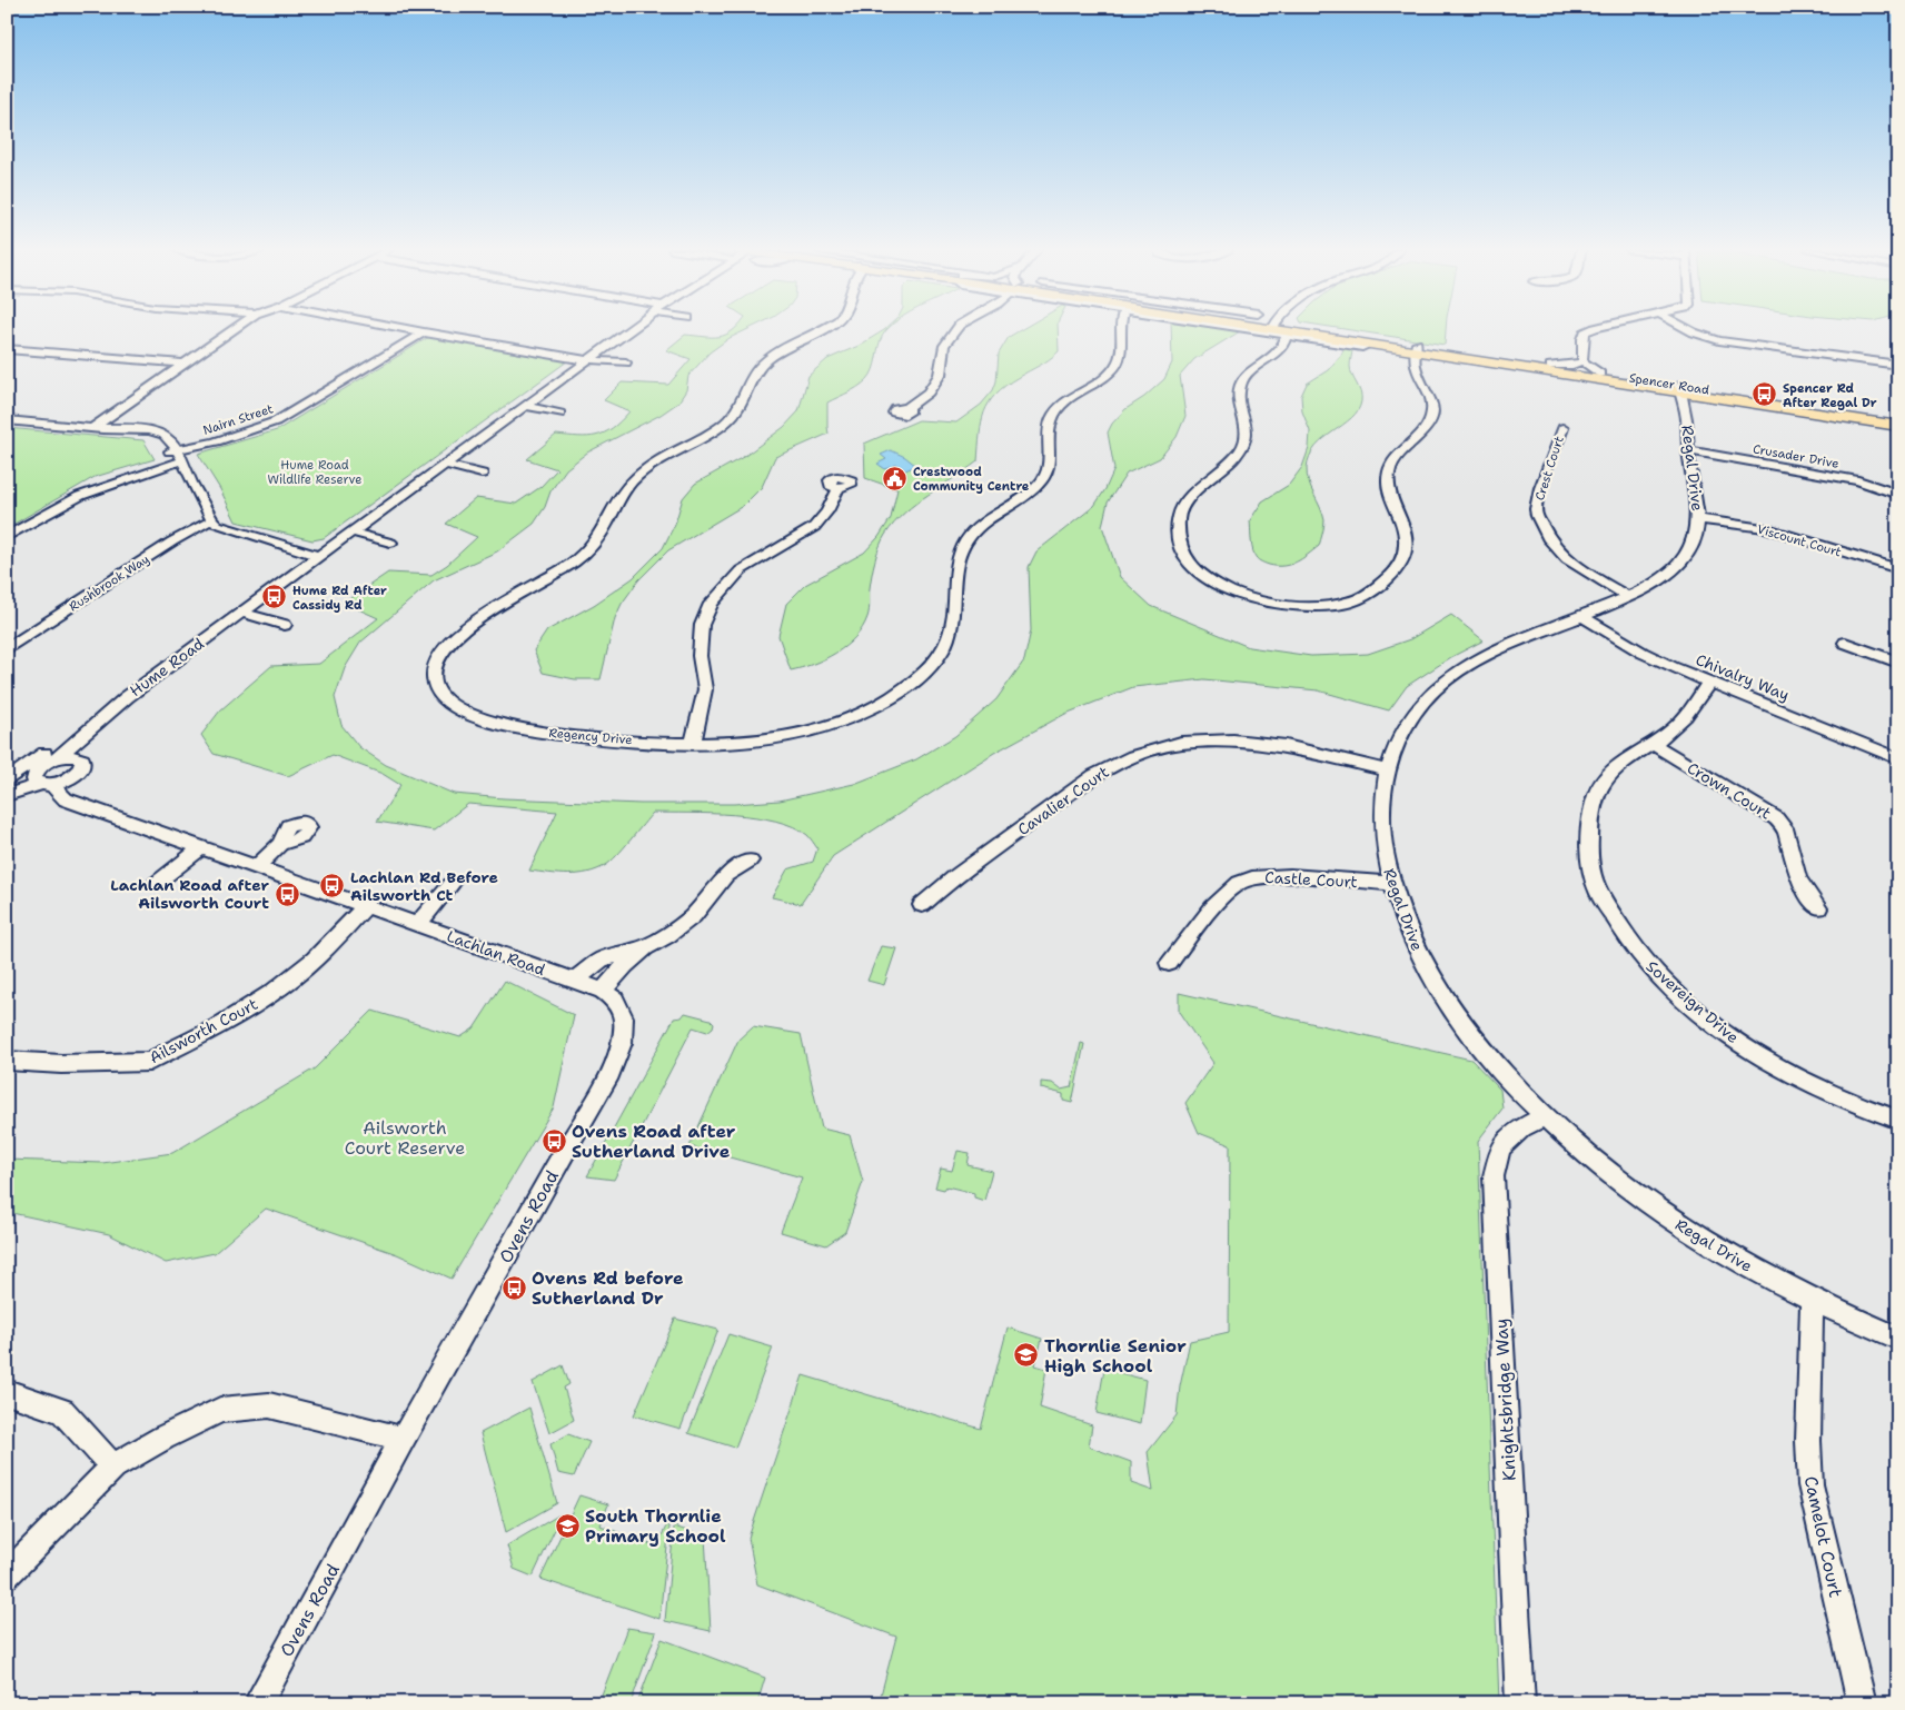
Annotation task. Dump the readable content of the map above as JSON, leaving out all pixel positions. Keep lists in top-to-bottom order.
{
  "streets": {
    "main road": ["Spencer Road"],
    "street": [
      "Nairn Street",
      "Crusader Drive",
      "Crest Court",
      "Regal Drive",
      "Viscount Court",
      "Rushbrook Way",
      "Hume Road",
      "Chivalry Way",
      "Regency Drive",
      "Crown Court",
      "Cavalier Court",
      "Castle Court",
      "Lachlan Road",
      "Sovereign Drive",
      "Ailsworth Court",
      "Ovens Road",
      "Knightsbridge Way",
      "Camelot Court"
    ]
  },
  "crossings": [
    ["Spencer Road", "Regal Drive"],
    ["Crusader Drive", "Regal Drive"],
    ["Crest Court", "Regal Drive"],
    ["Regal Drive", "Viscount Court"],
    ["Regal Drive", "Chivalry Way"],
    ["Regal Drive", "Cavalier Court"],
    ["Regal Drive", "Castle Court"],
    ["Regal Drive", "Knightsbridge Way"],
    ["Regal Drive", "Camelot Court"],
    ["Hume Road", "Lachlan Road"],
    ["Chivalry Way", "Sovereign Drive"],
    ["Crown Court", "Sovereign Drive"],
    ["Lachlan Road", "Ailsworth Court"],
    ["Lachlan Road", "Ovens Road"]
  ],
  "parks": ["Hume Road Wildlife Reserve", "Ailsworth Court Reserve"],
  "places": {
    "bus stop": [
      "Spencer Rd After Regal Dr",
      "Hume Rd After Cassidy Rd",
      "Lachlan Rd Before Ailsworth Ct",
      "Lachlan Road after Ailsworth Court",
      "Ovens Road after Sutherland Drive",
      "Ovens Rd before Sutherland Dr"
    ],
    "public building": ["Crestwood Community Centre"],
    "school or university": ["Thornlie Senior High School", "South Thornlie Primary School"]
  }
}
